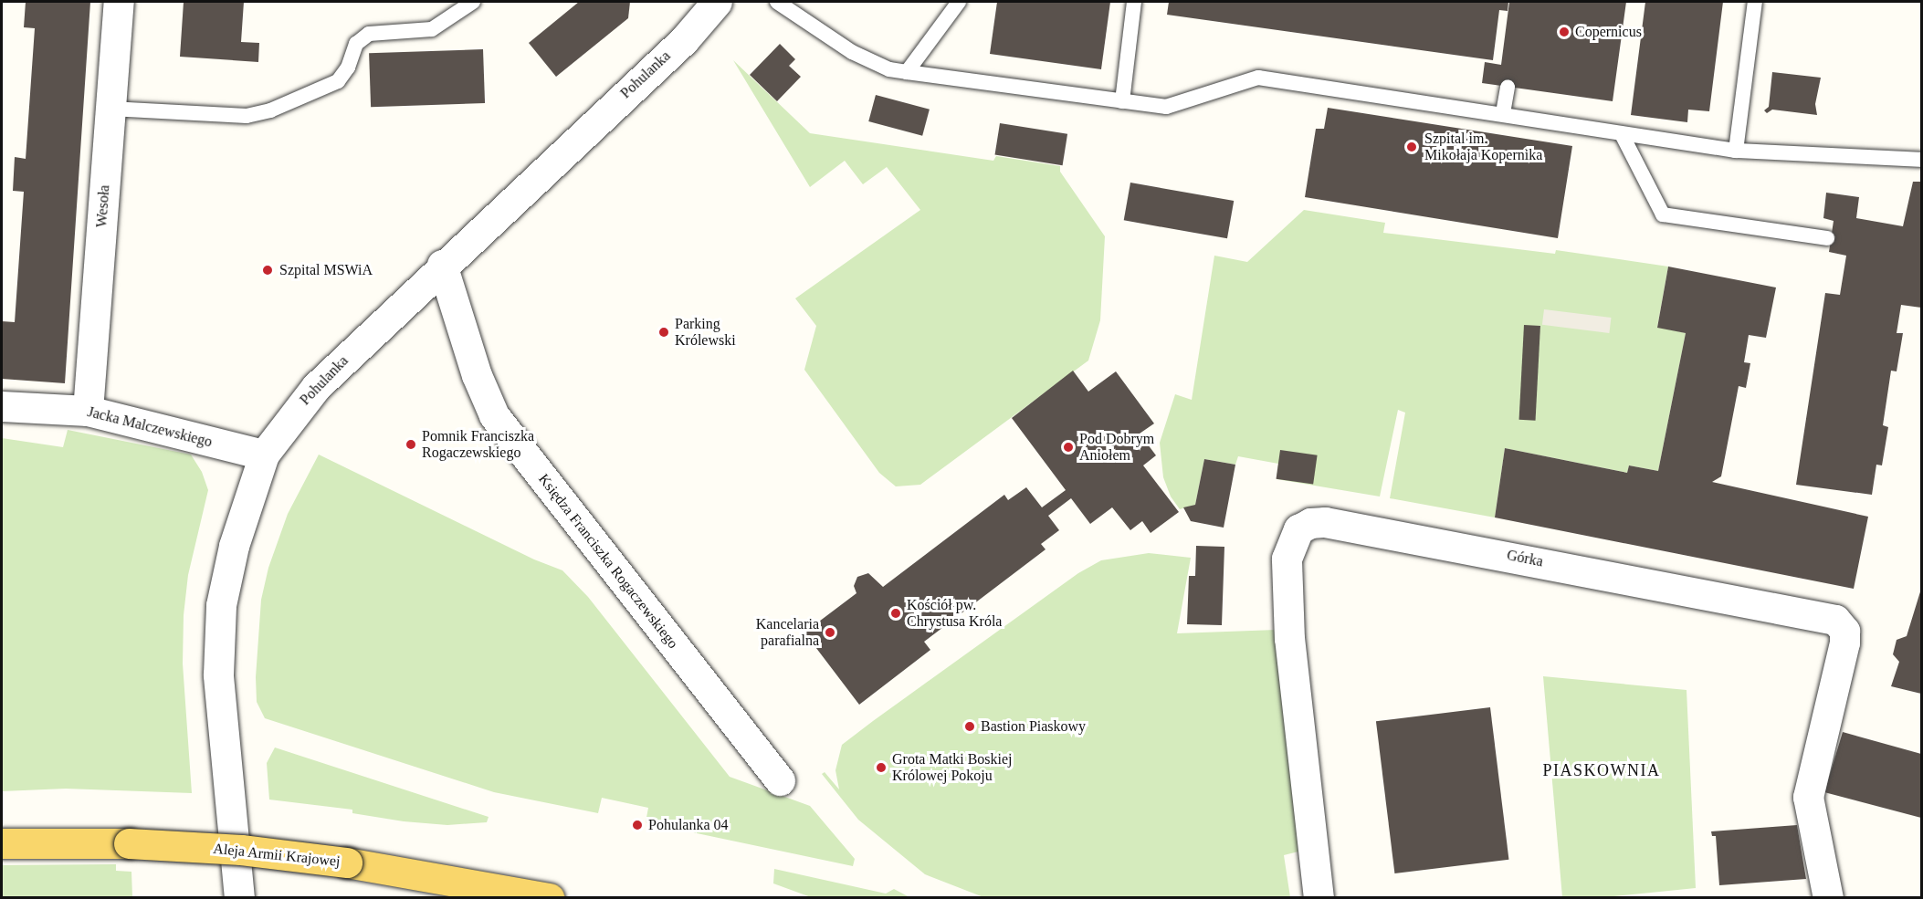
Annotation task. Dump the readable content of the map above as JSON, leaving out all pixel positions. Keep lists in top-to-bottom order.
{
  "streets": {
    "main road": ["Aleja Armii Krajowej"],
    "street": [
      "Pohulanka",
      "Wesoła",
      "Jacka Malczewskiego",
      "Górka",
      "Księdza Franciszka Rogaczewskiego"
    ]
  },
  "crossings": [
    ["Pohulanka", "Jacka Malczewskiego"],
    ["Pohulanka", "Księdza Franciszka Rogaczewskiego"],
    ["Wesoła", "Jacka Malczewskiego"]
  ],
  "districts": ["PIASKOWNIA"],
  "places": [
    "Copernicus",
    "Szpital im. Mikołaja Kopernika",
    "Szpital MSWiA",
    "Parking Królewski",
    "Pomnik Franciszka Rogaczewskiego",
    "Pod Dobrym Aniołem",
    "Kościół pw. Chrystusa Króla",
    "Kancelaria parafialna",
    "Bastion Piaskowy",
    "Grota Matki Boskiej Królowej Pokoju",
    "Pohulanka 04"
  ]
}
